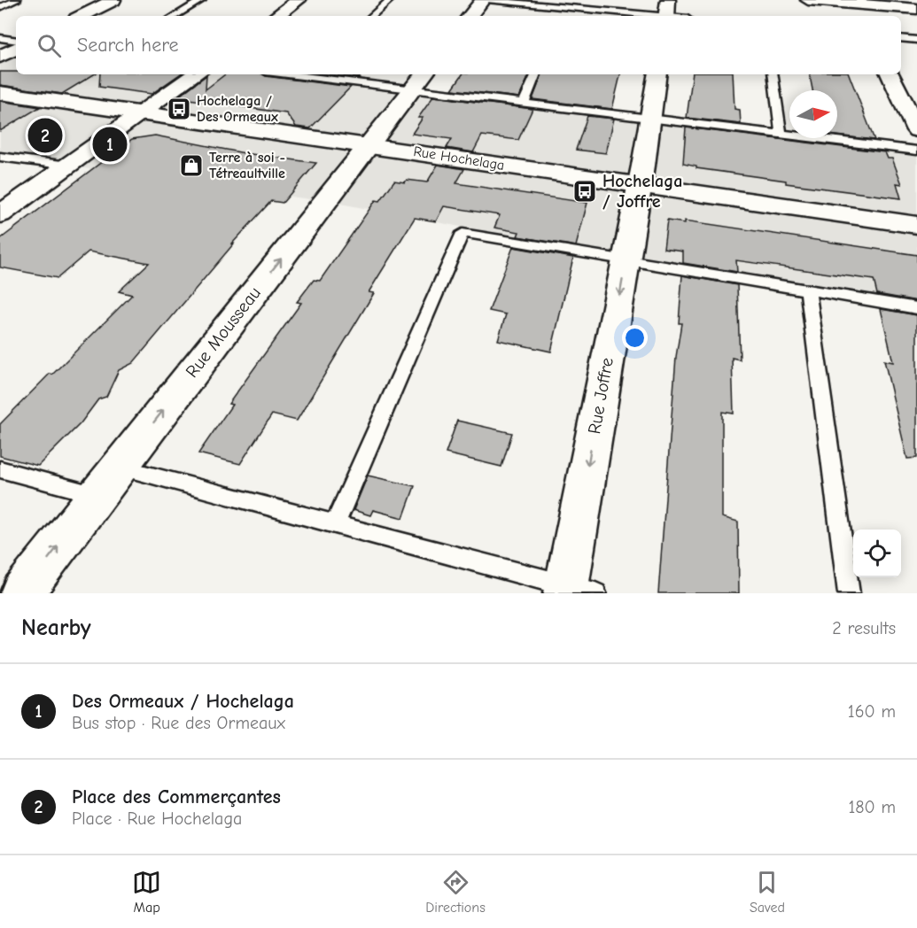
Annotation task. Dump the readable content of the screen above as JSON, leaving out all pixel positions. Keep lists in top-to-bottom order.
{
  "streets": {
    "street": ["Rue Hochelaga", "Rue Mousseau", "Rue Joffre"]
  },
  "crossings": [
    ["Rue Hochelaga", "Rue Mousseau"],
    ["Rue Hochelaga", "Rue Joffre"]
  ],
  "one_way": ["Rue Joffre"],
  "places": {
    "bus stop": ["Hochelaga / Des Ormeaux", "Hochelaga / Joffre"],
    "shop": ["Terre à soi - Tétreaultville"]
  },
  "north": "right",
  "page": {
    "search": "Search here",
    "pins": ["2", "1"],
    "heading": ["Nearby", "2 results"],
    "list": [
      {
        "mark": "1",
        "name": "Des Ormeaux / Hochelaga",
        "note": "Bus stop · Rue des Ormeaux",
        "value": "160 m"
      },
      {
        "mark": "2",
        "name": "Place des Commerçantes",
        "note": "Place · Rue Hochelaga",
        "value": "180 m"
      }
    ],
    "nav": ["Map", "Directions", "Saved"]
  }
}
